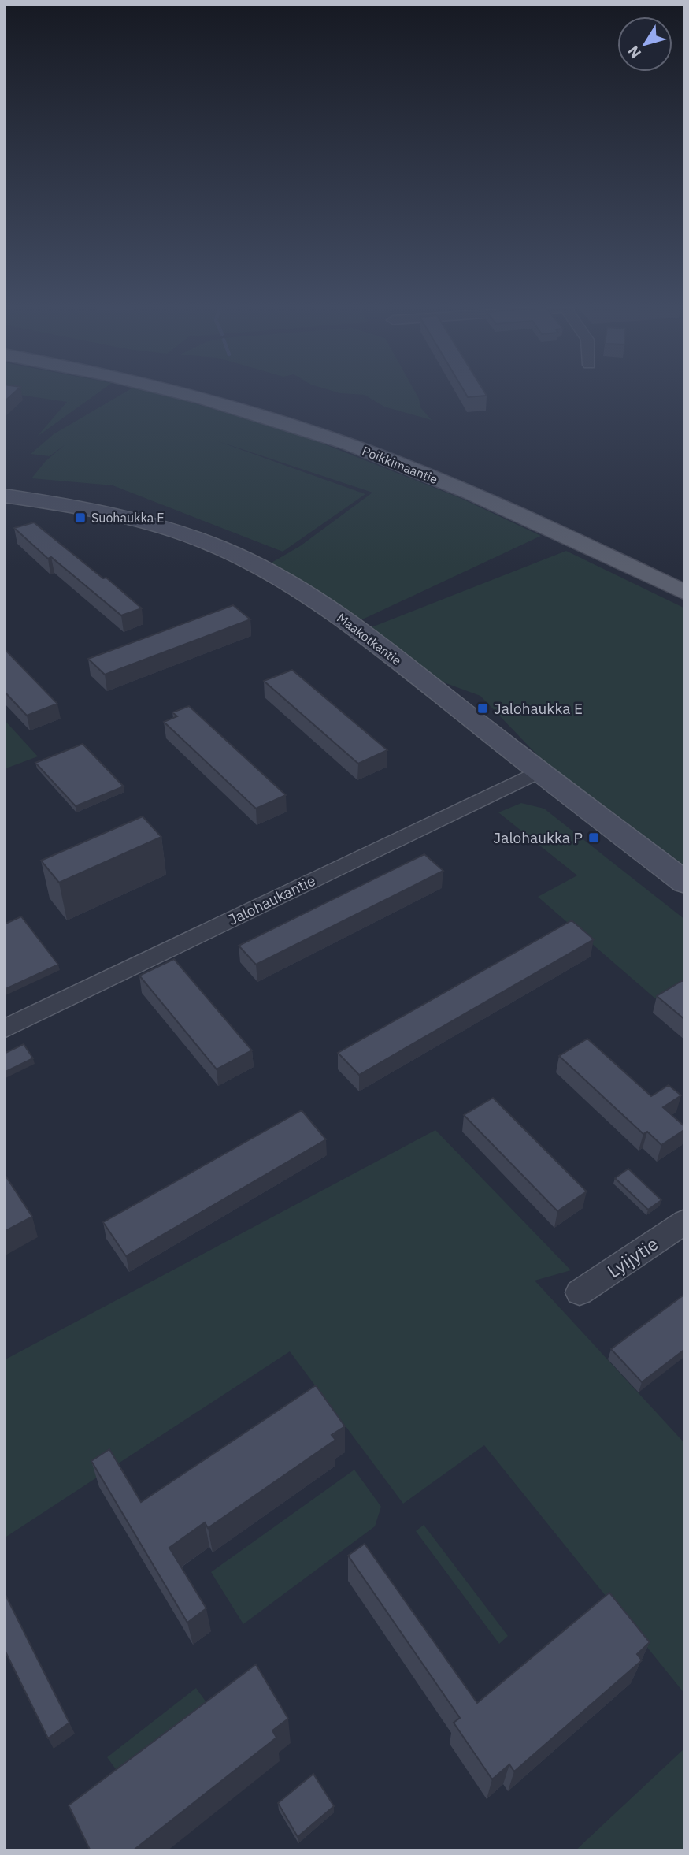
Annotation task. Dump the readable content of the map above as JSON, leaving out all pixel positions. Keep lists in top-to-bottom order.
{
  "streets": {
    "main road": ["Poikkimaantie"],
    "street": ["Maakotkantie", "Jalohaukantie", "Lyijytie"]
  },
  "crossings": [
    ["Maakotkantie", "Jalohaukantie"]
  ],
  "places": {
    "transit": ["Suohaukka E", "Jalohaukka E", "Jalohaukka P"]
  },
  "north": "bottom left"
}
